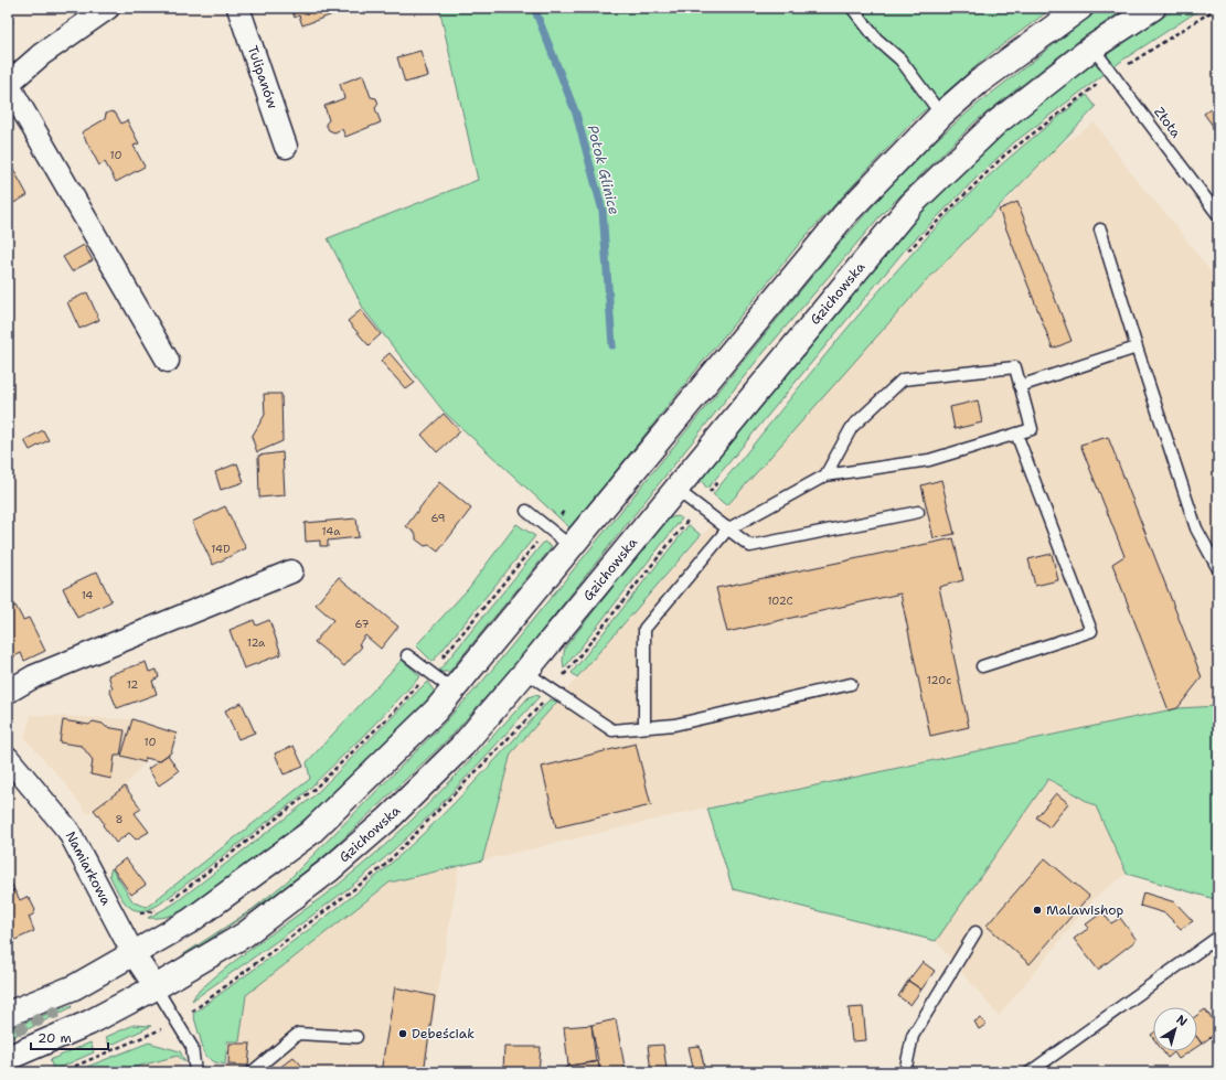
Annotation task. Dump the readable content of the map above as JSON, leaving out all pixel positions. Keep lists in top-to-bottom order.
{
  "streets": {
    "street": ["Tulipanów", "Gzichowska", "Namiarkowa"],
    "lane": ["Złota"]
  },
  "crossings": [
    ["Złota", "Gzichowska"],
    ["Gzichowska", "Namiarkowa"]
  ],
  "water": ["Potok Glinice"],
  "places": ["Malawishop", "Debeściak"],
  "house_numbers": [
    "10",
    "69",
    "14a",
    "14D",
    "14",
    "102C",
    "67",
    "12a",
    "120c",
    "12",
    "10",
    "8"
  ],
  "scale_bar": "20 m",
  "north": "top right"
}
